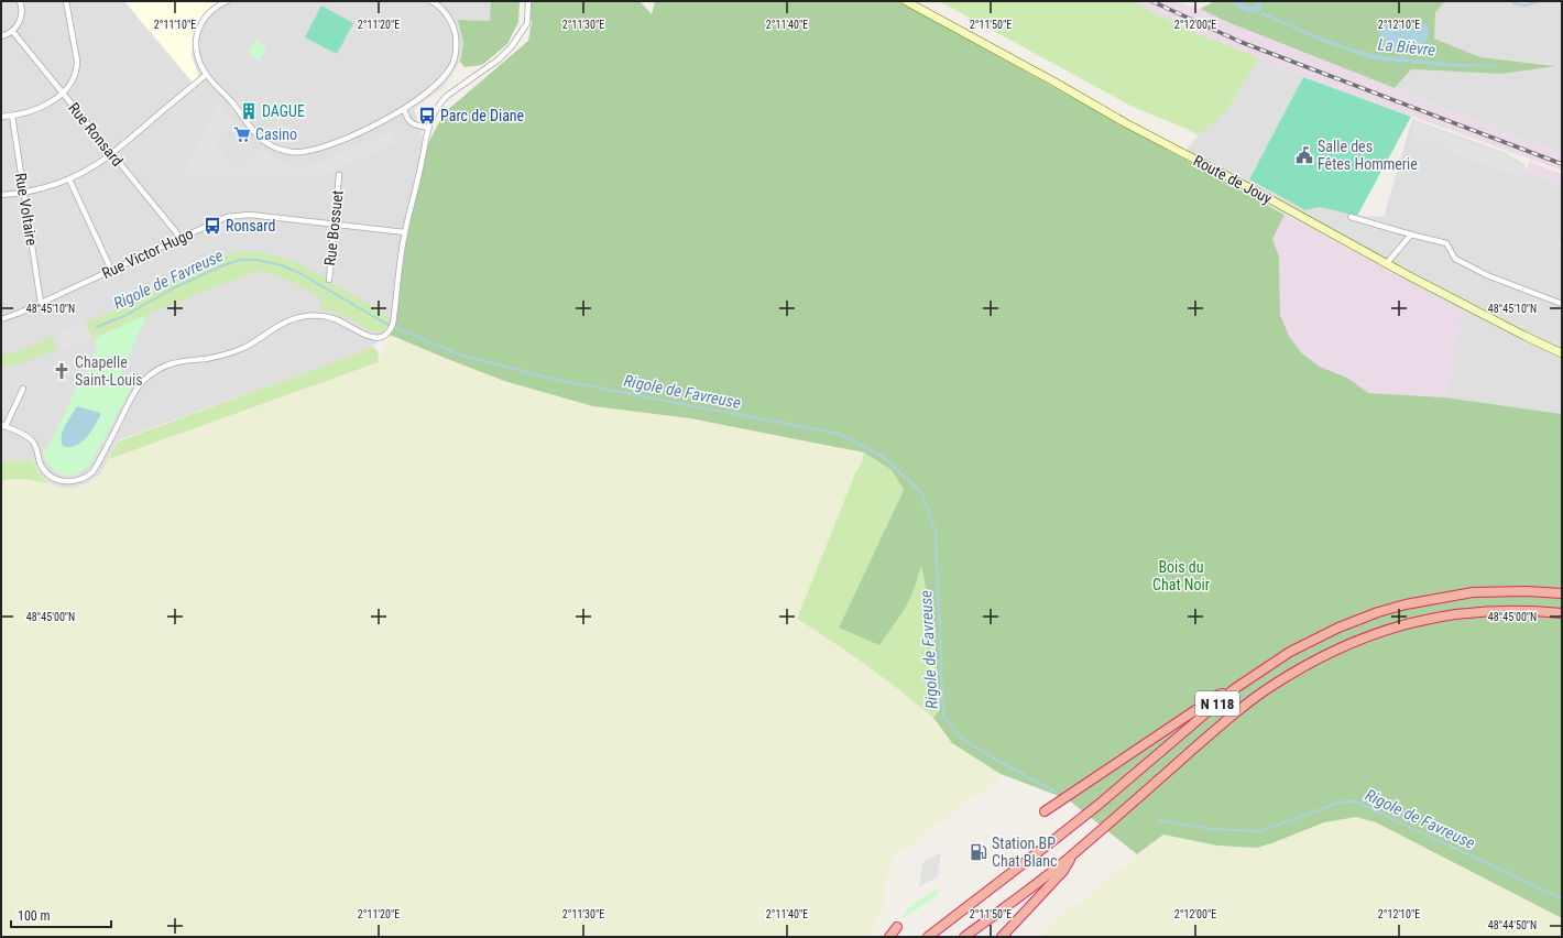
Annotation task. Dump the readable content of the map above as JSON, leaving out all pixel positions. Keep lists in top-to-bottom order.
{
  "streets": {
    "highway": ["N 118"],
    "main road": ["Route de Jouy"],
    "street": [
      "Rue Ronsard",
      "Rue Voltaire",
      "Rue Bossuet",
      "Rue Victor Hugo"
    ]
  },
  "crossings": [
    ["Rue Ronsard", "Rue Victor Hugo"],
    ["Rue Voltaire", "Rue Victor Hugo"],
    ["Rue Bossuet", "Rue Victor Hugo"]
  ],
  "water": ["La Bièvre", "Rigole de Favreuse"],
  "parks": ["Bois du Chat Noir"],
  "places": {
    "building": ["DAGUE"],
    "bus stop": ["Parc de Diane", "Ronsard"],
    "supermarket": ["Casino"],
    "public building": ["Salle des Fêtes Hommerie"],
    "church": ["Chapelle Saint-Louis"],
    "fuel station": ["Station BP Chat Blanc"]
  },
  "scale_bar": "100 m",
  "coordinates": [
    "2°11'10\"E",
    "2°11'20\"E",
    "2°11'30\"E",
    "2°11'40\"E",
    "2°11'50\"E",
    "2°12'00\"E",
    "2°12'10\"E",
    "48°45'10\"N",
    "48°45'00\"N",
    "48°44'50\"N"
  ]
}
